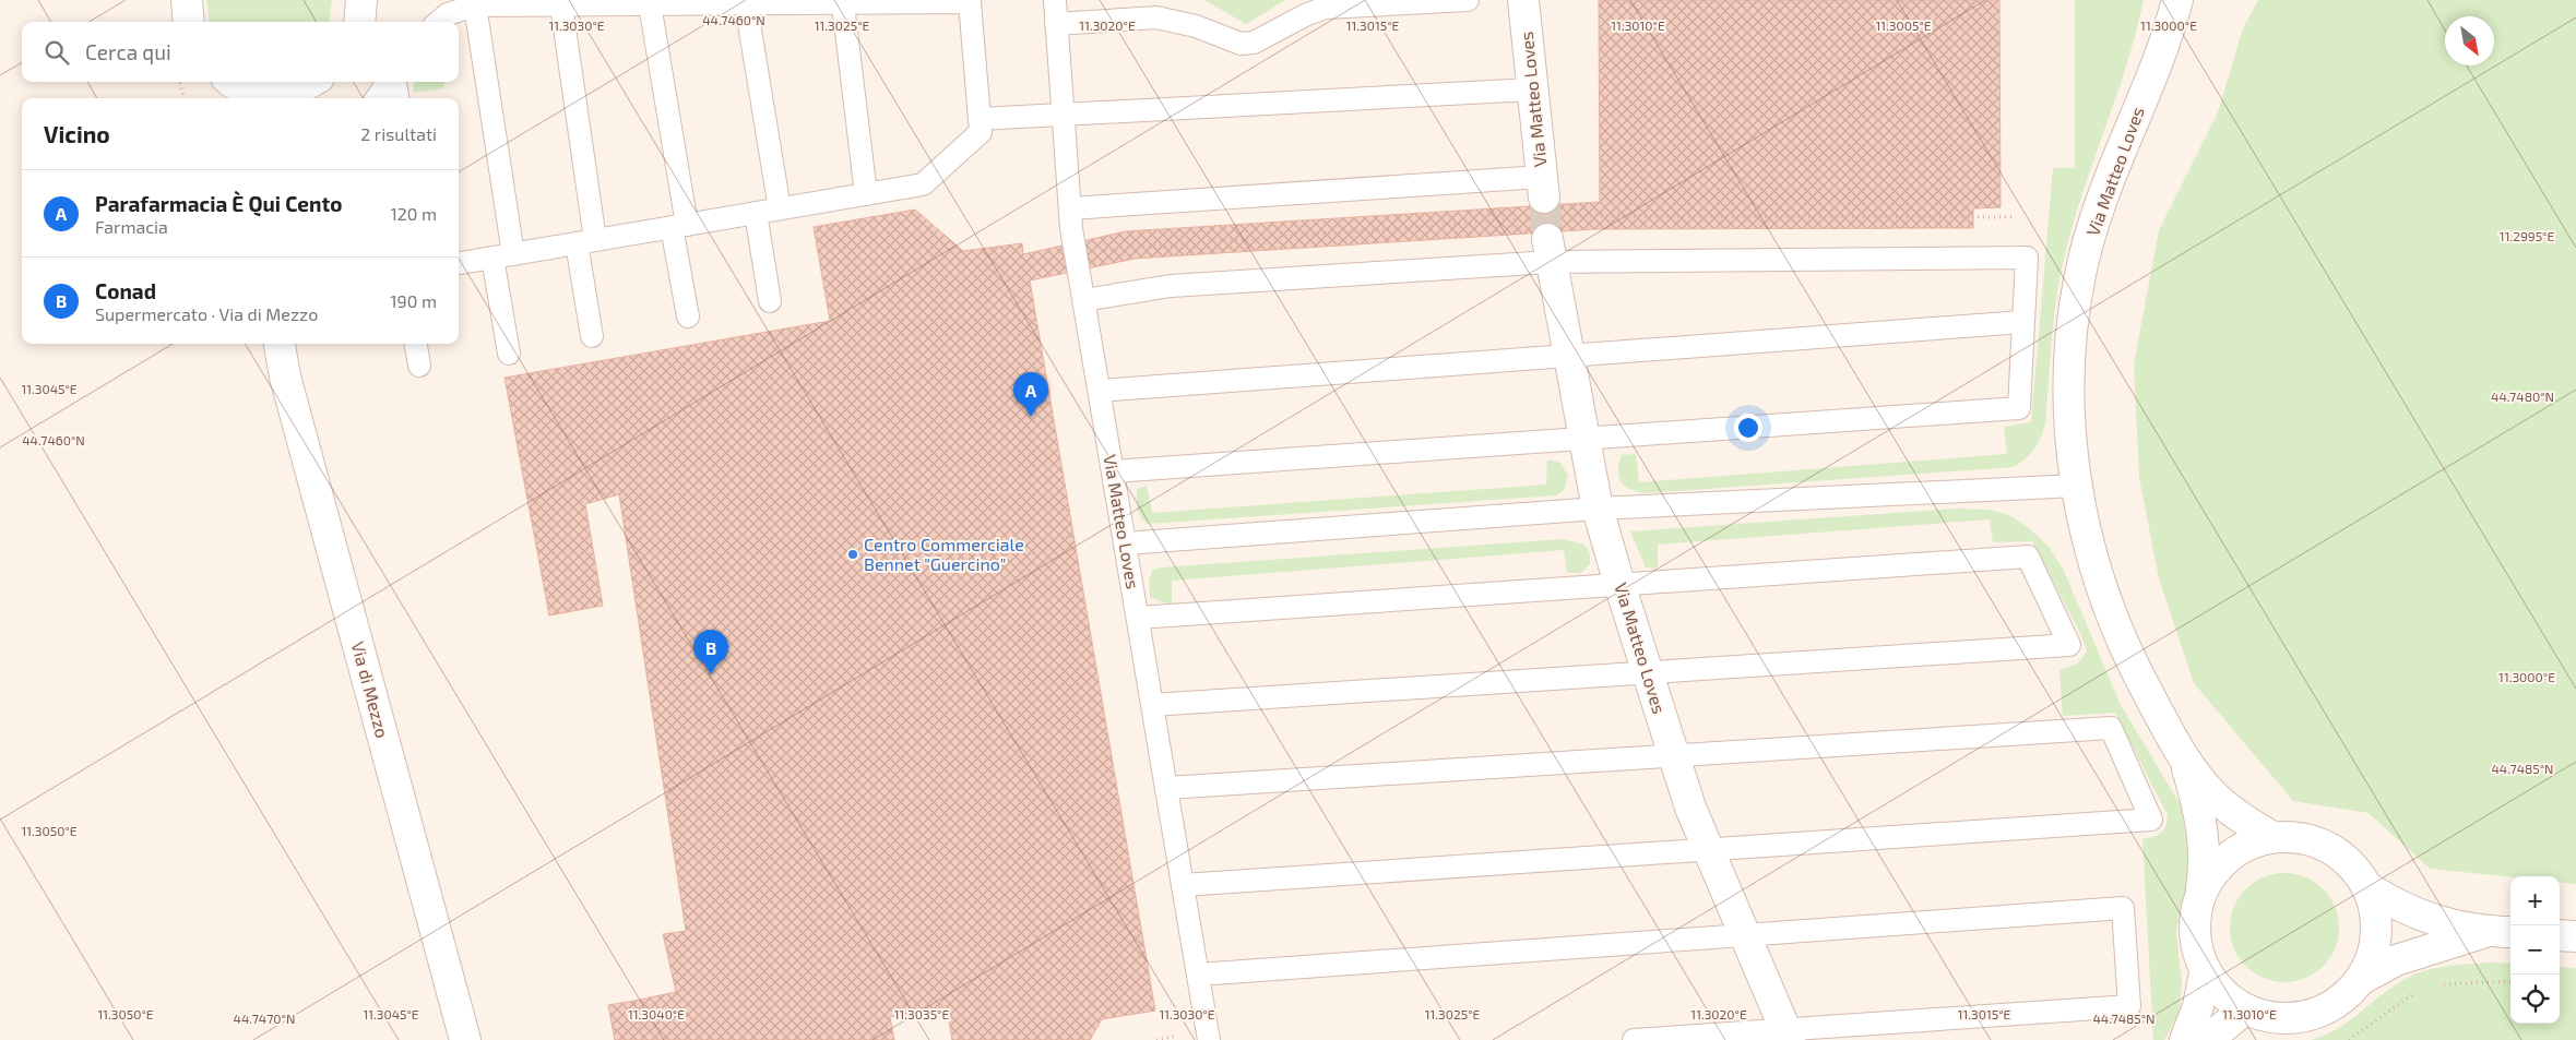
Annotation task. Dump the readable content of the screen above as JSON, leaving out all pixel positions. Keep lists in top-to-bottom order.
{
  "streets": {
    "street": ["Via Matteo Loves", "Via di Mezzo"]
  },
  "places": ["Centro Commerciale Bennet \"Guercino\""],
  "north": "bottom right",
  "page": {
    "search": "Cerca qui",
    "heading": ["Vicino", "2 risultati"],
    "list": [
      {
        "mark": "A",
        "name": "Parafarmacia È Qui Cento",
        "note": "Farmacia",
        "value": "120 m"
      },
      {
        "mark": "B",
        "name": "Conad",
        "note": "Supermercato · Via di Mezzo",
        "value": "190 m"
      }
    ],
    "pins": ["A", "B"],
    "map_buttons": ["+", "−"]
  },
  "coordinates": [
    "44.7460°N",
    "11.3025°E",
    "11.3030°E",
    "11.3020°E",
    "11.3015°E",
    "11.3010°E",
    "11.3005°E",
    "11.3000°E",
    "11.2995°E",
    "11.3045°E",
    "44.7480°N",
    "44.7485°N",
    "11.3050°E",
    "11.3040°E",
    "11.3035°E",
    "44.7470°N"
  ]
}
